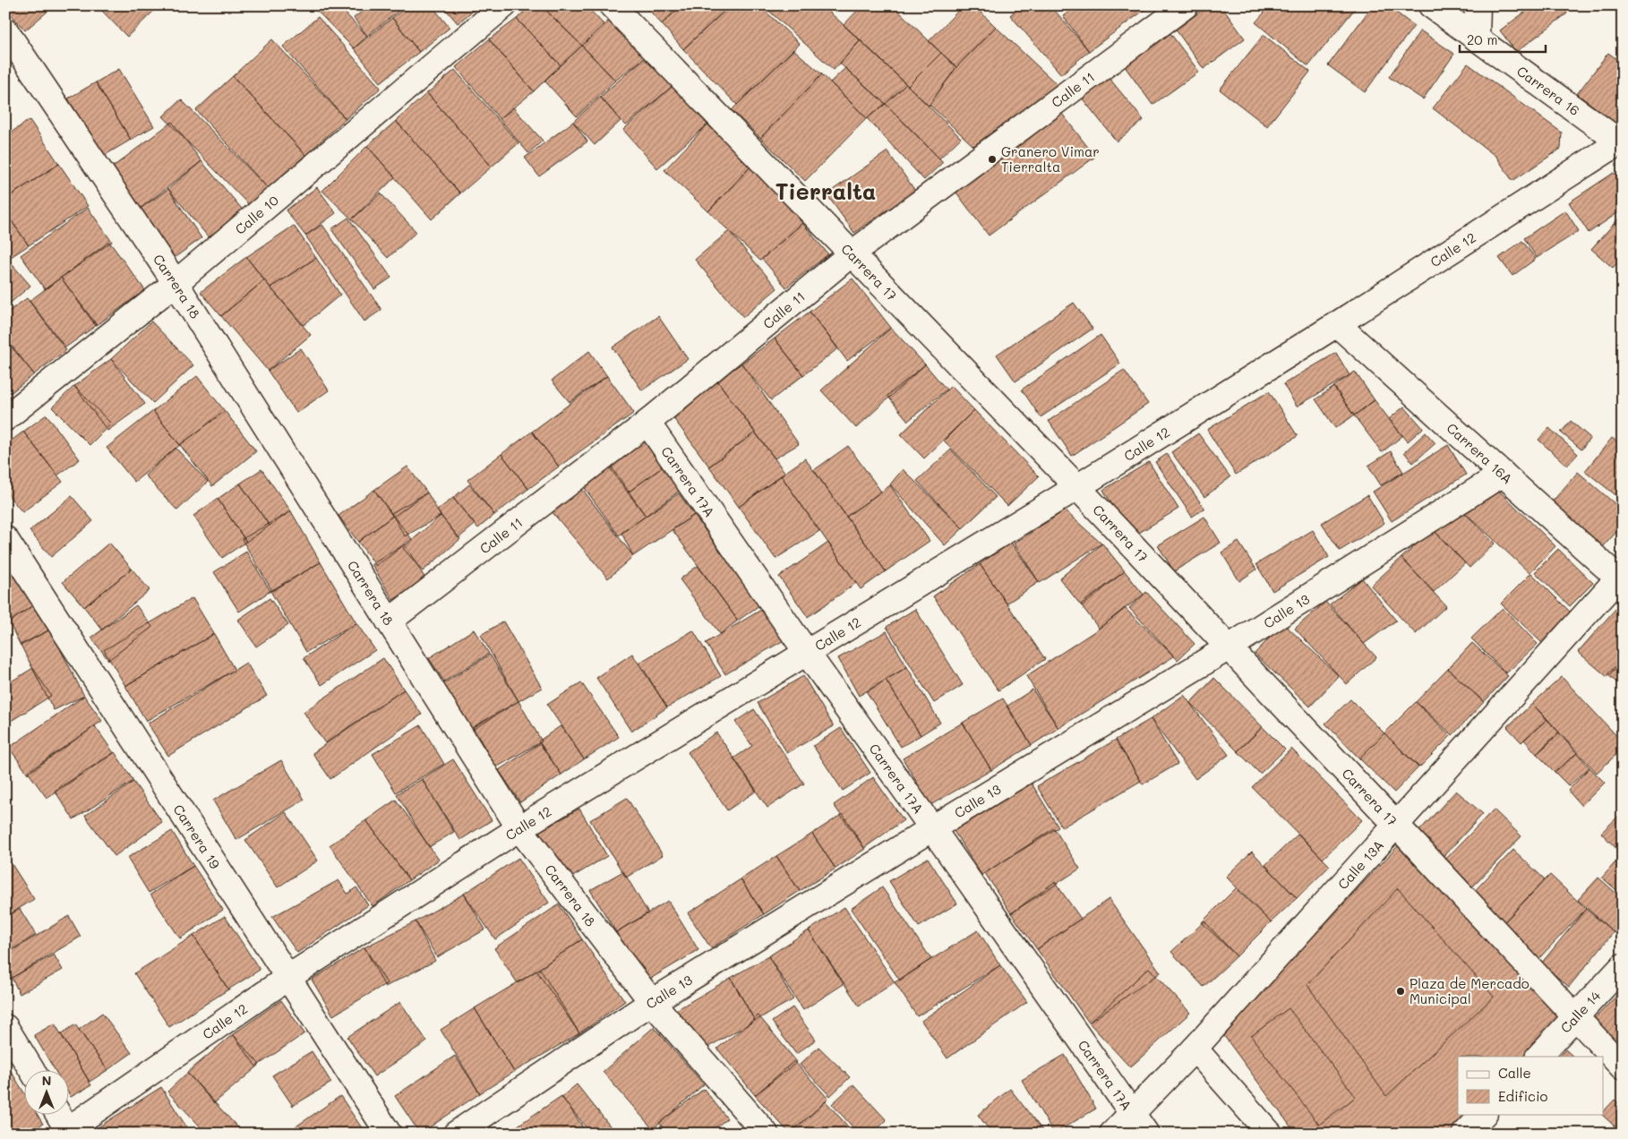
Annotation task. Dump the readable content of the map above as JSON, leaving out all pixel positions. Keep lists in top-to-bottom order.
{
  "streets": {
    "street": [
      "Calle 11",
      "Carrera 16",
      "Calle 10",
      "Calle 12",
      "Carrera 17",
      "Carrera 18",
      "Carrera 16A",
      "Carrera 17A",
      "Calle 13",
      "Carrera 19",
      "Calle 13A",
      "Calle 14"
    ]
  },
  "crossings": [
    ["Calle 11", "Carrera 17"],
    ["Calle 11", "Carrera 18"],
    ["Calle 11", "Carrera 17A"],
    ["Carrera 16", "Calle 12"],
    ["Calle 10", "Carrera 18"],
    ["Calle 12", "Carrera 17"],
    ["Calle 12", "Carrera 18"],
    ["Calle 12", "Carrera 16A"],
    ["Calle 12", "Carrera 17A"],
    ["Calle 12", "Carrera 19"],
    ["Carrera 17", "Calle 13"],
    ["Carrera 17", "Calle 13A"],
    ["Carrera 17", "Calle 14"],
    ["Carrera 18", "Calle 13"],
    ["Carrera 16A", "Calle 13"],
    ["Carrera 16A", "Calle 13A"],
    ["Carrera 17A", "Calle 13"],
    ["Carrera 17A", "Calle 13A"]
  ],
  "districts": ["Tierralta"],
  "places": ["Granero Vimar Tierralta", "Plaza de Mercado Municipal"],
  "legend": ["Calle", "Edificio"],
  "scale_bar": "20 m",
  "north": "top"
}
